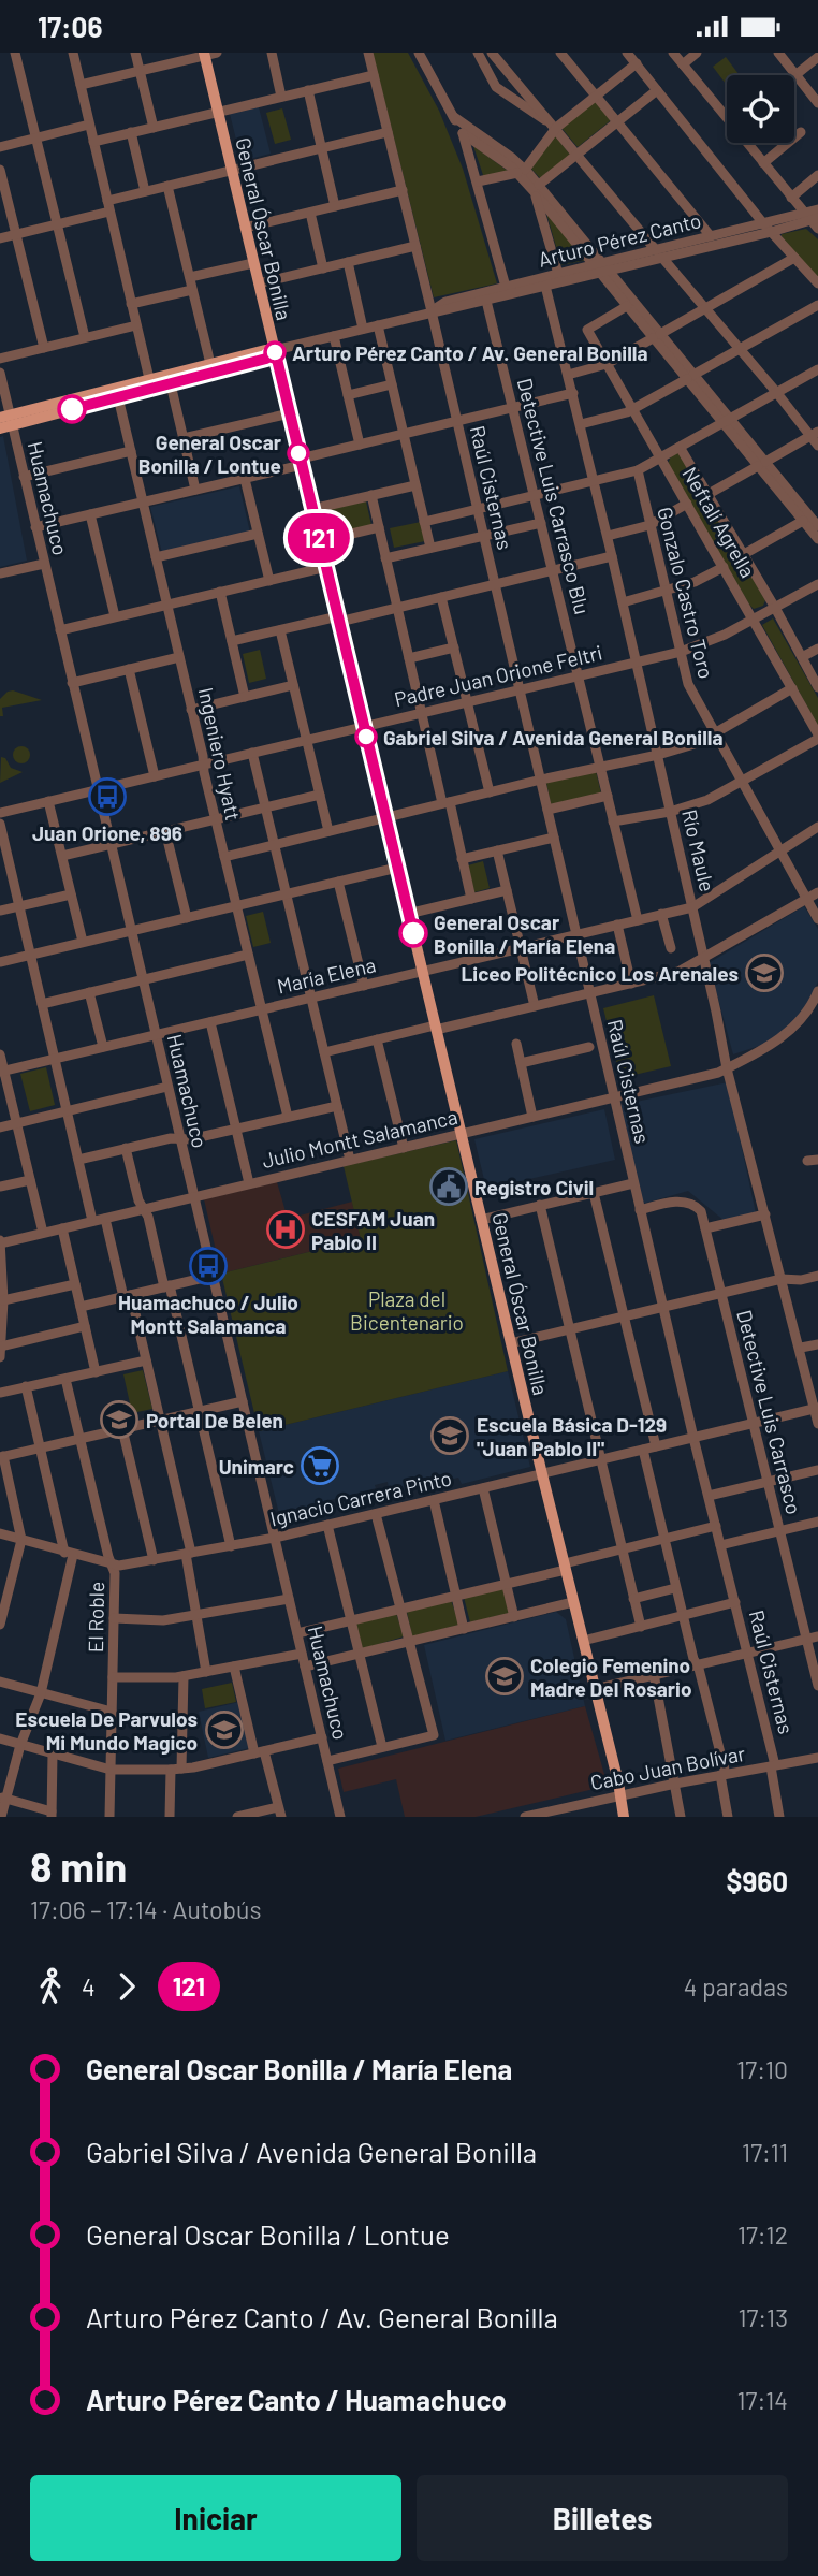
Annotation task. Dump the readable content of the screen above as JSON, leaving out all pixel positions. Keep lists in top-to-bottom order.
{
  "streets": {
    "main road": ["General Óscar Bonilla", "Arturo Pérez Canto"],
    "street": [
      "Raúl Cisternas",
      "Detective Luis Carrasco Blu",
      "Huamachuco",
      "Neftalí Agrella",
      "Gonzalo Castro Toro",
      "Padre Juan Orione Feltri",
      "Ingeniero Hyatt",
      "Río Maule",
      "María Elena",
      "Julio Montt Salamanca",
      "Detective Luis Carrasco",
      "Ignacio Carrera Pinto",
      "El Roble",
      "Cabo Juan Bolívar"
    ]
  },
  "crossings": [
    ["General Óscar Bonilla", "Arturo Pérez Canto"],
    ["General Óscar Bonilla", "Padre Juan Orione Feltri"],
    ["General Óscar Bonilla", "María Elena"],
    ["General Óscar Bonilla", "Julio Montt Salamanca"],
    ["General Óscar Bonilla", "Ignacio Carrera Pinto"],
    ["General Óscar Bonilla", "Cabo Juan Bolívar"],
    ["Arturo Pérez Canto", "Raúl Cisternas"],
    ["Arturo Pérez Canto", "Detective Luis Carrasco Blu"],
    ["Arturo Pérez Canto", "Huamachuco"],
    ["Arturo Pérez Canto", "Ingeniero Hyatt"],
    ["Arturo Pérez Canto", "Río Maule"],
    ["Raúl Cisternas", "Padre Juan Orione Feltri"],
    ["Raúl Cisternas", "María Elena"],
    ["Raúl Cisternas", "Julio Montt Salamanca"],
    ["Raúl Cisternas", "Detective Luis Carrasco"],
    ["Raúl Cisternas", "Ignacio Carrera Pinto"],
    ["Raúl Cisternas", "Cabo Juan Bolívar"],
    ["Detective Luis Carrasco Blu", "Padre Juan Orione Feltri"],
    ["Detective Luis Carrasco Blu", "María Elena"],
    ["Huamachuco", "Padre Juan Orione Feltri"],
    ["Huamachuco", "María Elena"],
    ["Huamachuco", "Julio Montt Salamanca"],
    ["Huamachuco", "Ignacio Carrera Pinto"],
    ["Neftalí Agrella", "Padre Juan Orione Feltri"],
    ["Gonzalo Castro Toro", "Padre Juan Orione Feltri"],
    ["Gonzalo Castro Toro", "María Elena"],
    ["Padre Juan Orione Feltri", "Ingeniero Hyatt"],
    ["Padre Juan Orione Feltri", "Río Maule"],
    ["Ingeniero Hyatt", "María Elena"],
    ["Río Maule", "María Elena"],
    ["Río Maule", "Julio Montt Salamanca"],
    ["Río Maule", "Ignacio Carrera Pinto"],
    ["Detective Luis Carrasco", "Ignacio Carrera Pinto"],
    ["Ignacio Carrera Pinto", "El Roble"]
  ],
  "parks": ["Plaza del Bicentenario"],
  "places": {
    "other": [
      "Arturo Pérez Canto / Av. General Bonilla",
      "General Oscar Bonilla / Lontue",
      "Gabriel Silva / Avenida General Bonilla",
      "General Oscar Bonilla / María Elena"
    ],
    "bus stop": ["Juan Orione, 896", "Huamachuco / Julio Montt Salamanca"],
    "school or university": [
      "Liceo Politécnico Los Arenales",
      "Portal De Belen",
      "Escuela Básica D-129 \"Juan Pablo II\"",
      "Colegio Femenino Madre Del Rosario",
      "Escuela De Parvulos Mi Mundo Magico"
    ],
    "public building": ["Registro Civil"],
    "hospital": ["CESFAM Juan Pablo II"],
    "supermarket": ["Unimarc"]
  },
  "lines": ["bus line 121"],
  "page": {
    "status": "17:06",
    "on_map": "121",
    "heading": ["8 min", "17:06 – 17:14 · Autobús", "$960"],
    "legs": ["4", "121", "4 paradas"],
    "list": [
      {
        "name": "General Oscar Bonilla / María Elena",
        "value": "17:10"
      },
      {
        "name": "Gabriel Silva / Avenida General Bonilla",
        "value": "17:11"
      },
      {
        "name": "General Oscar Bonilla / Lontue",
        "value": "17:12"
      },
      {
        "name": "Arturo Pérez Canto / Av. General Bonilla",
        "value": "17:13"
      },
      {
        "name": "Arturo Pérez Canto / Huamachuco",
        "value": "17:14"
      }
    ],
    "buttons": ["Iniciar", "Billetes"]
  }
}
